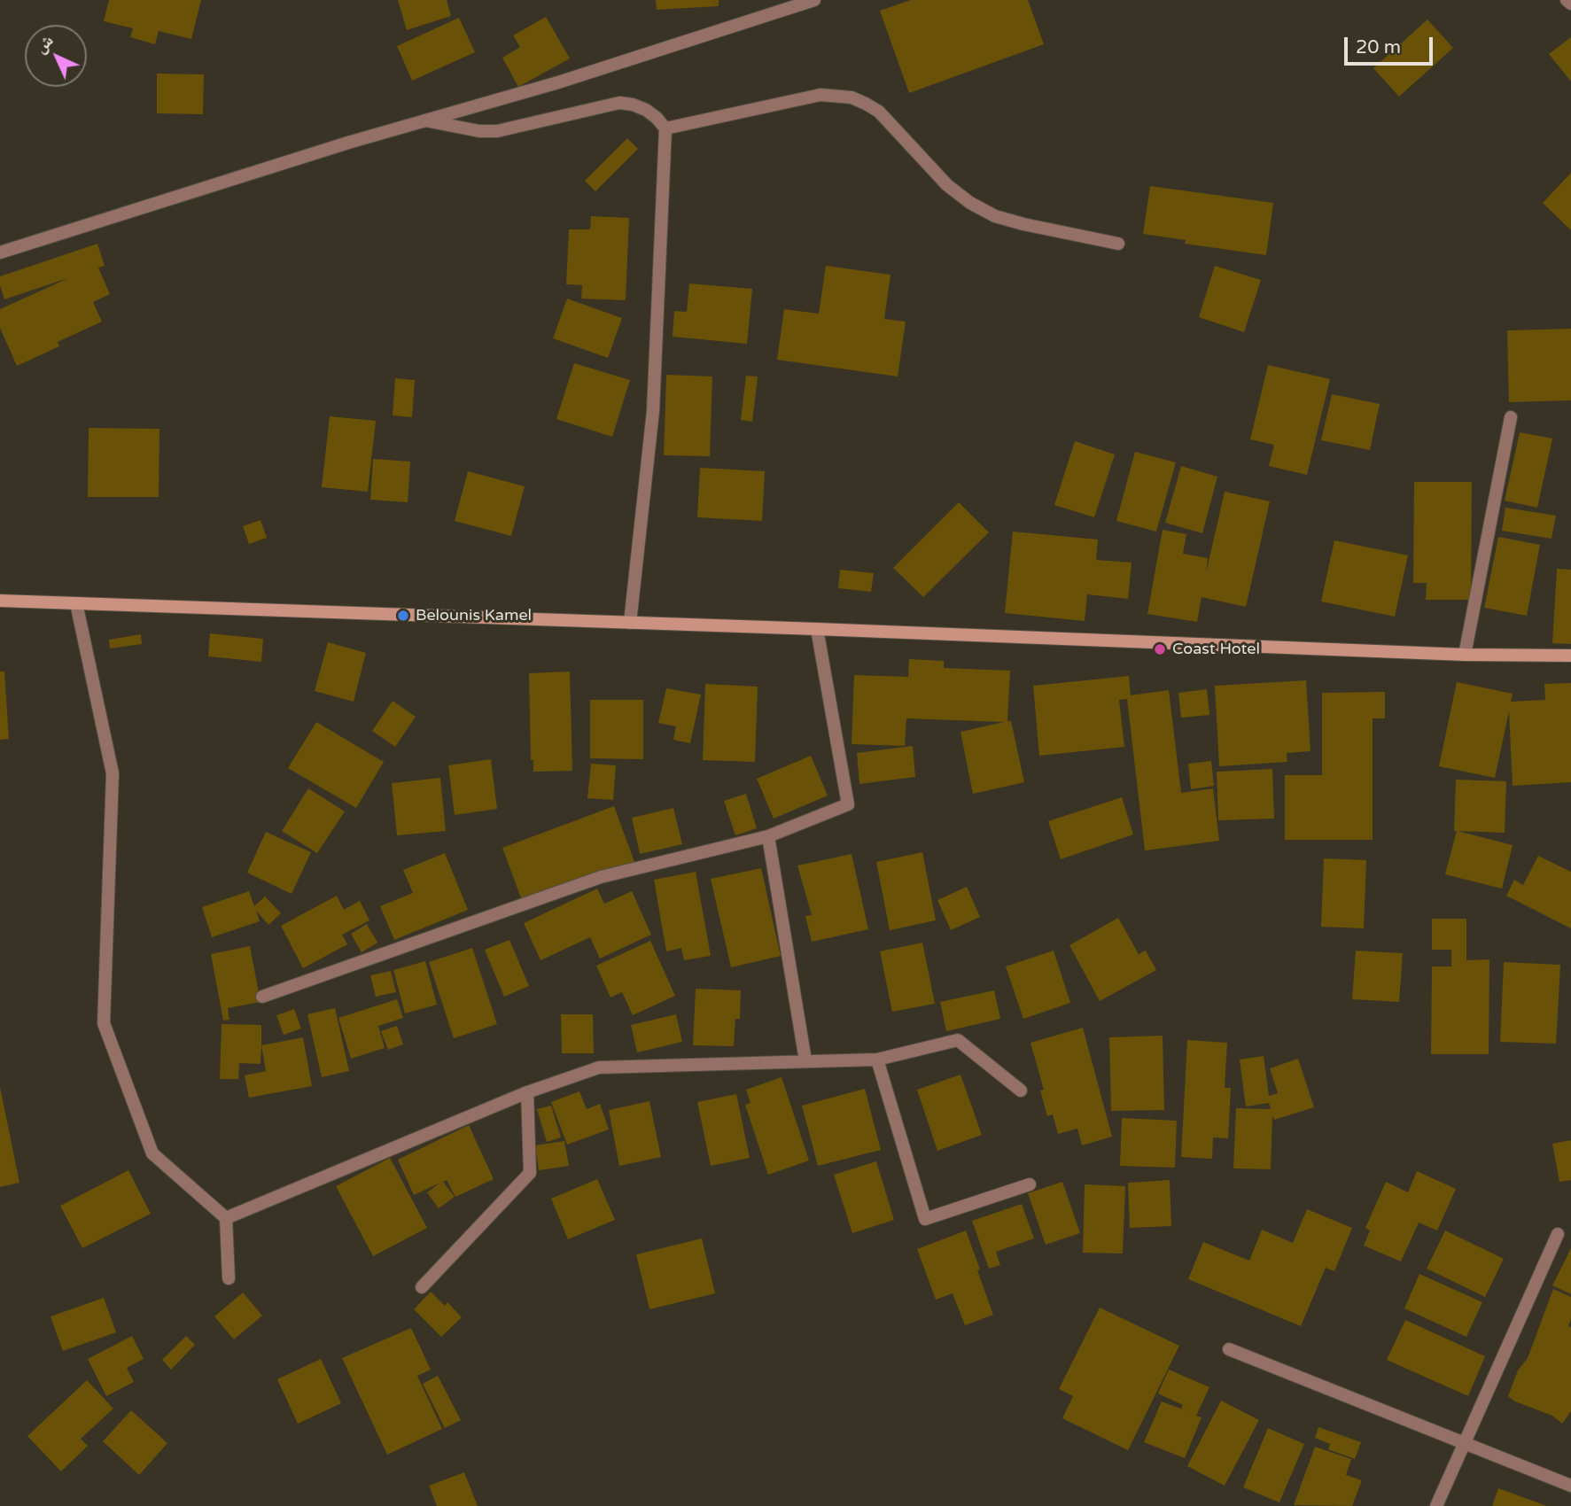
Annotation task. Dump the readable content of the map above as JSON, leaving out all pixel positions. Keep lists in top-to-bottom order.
{
  "places": ["Belounis Kamel", "Coast Hotel"],
  "scale_bar": "20 m",
  "north": "top left"
}
